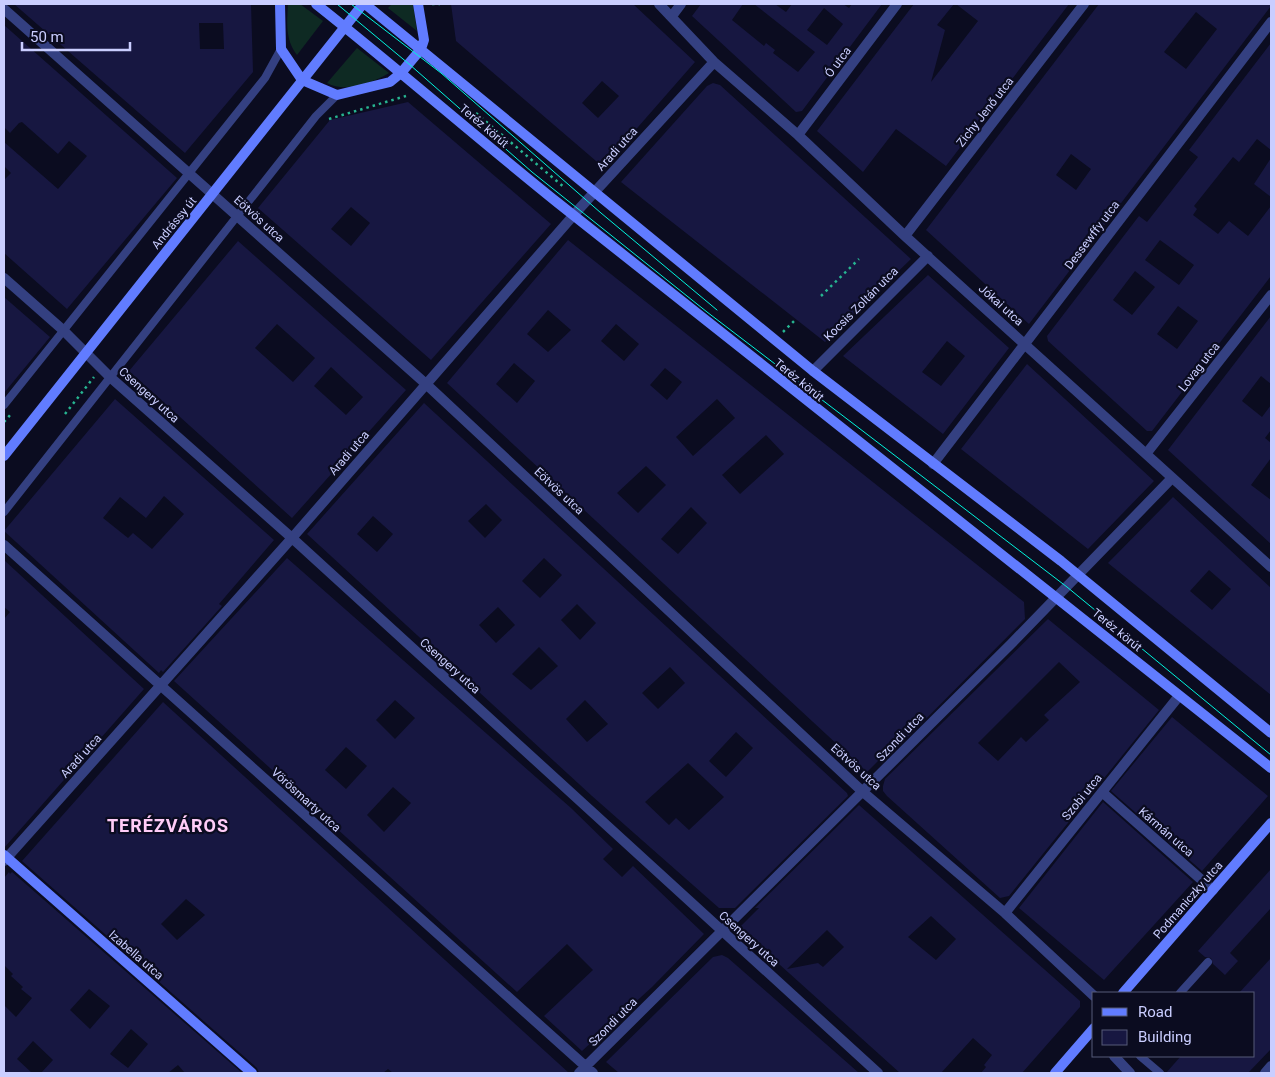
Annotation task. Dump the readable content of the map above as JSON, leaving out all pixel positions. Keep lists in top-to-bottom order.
{
  "streets": {
    "main road": [
      "Teréz körút",
      "Andrássy út",
      "Podmaniczky utca",
      "Izabella utca"
    ],
    "street": [
      "Ó utca",
      "Zichy Jenő utca",
      "Aradi utca",
      "Eötvös utca",
      "Dessewffy utca",
      "Kocsis Zoltán utca",
      "Jókai utca",
      "Lovag utca",
      "Csengery utca",
      "Szondi utca",
      "Szobi utca",
      "Vörösmarty utca",
      "Kármán utca"
    ]
  },
  "crossings": [
    ["Ó utca", "Jókai utca"],
    ["Zichy Jenő utca", "Jókai utca"],
    ["Teréz körút", "Aradi utca"],
    ["Teréz körút", "Andrássy út"],
    ["Teréz körút", "Dessewffy utca"],
    ["Teréz körút", "Kocsis Zoltán utca"],
    ["Teréz körút", "Szondi utca"],
    ["Teréz körút", "Szobi utca"],
    ["Aradi utca", "Eötvös utca"],
    ["Aradi utca", "Jókai utca"],
    ["Aradi utca", "Csengery utca"],
    ["Aradi utca", "Vörösmarty utca"],
    ["Aradi utca", "Izabella utca"],
    ["Eötvös utca", "Andrássy út"],
    ["Eötvös utca", "Szondi utca"],
    ["Eötvös utca", "Szobi utca"],
    ["Andrássy út", "Csengery utca"],
    ["Dessewffy utca", "Jókai utca"],
    ["Kocsis Zoltán utca", "Jókai utca"],
    ["Jókai utca", "Lovag utca"],
    ["Jókai utca", "Szondi utca"],
    ["Csengery utca", "Szondi utca"],
    ["Szondi utca", "Vörösmarty utca"],
    ["Szobi utca", "Kármán utca"],
    ["Kármán utca", "Podmaniczky utca"]
  ],
  "districts": ["TERÉZVÁROS"],
  "legend": ["Road", "Building"],
  "scale_bar": "50 m"
}
